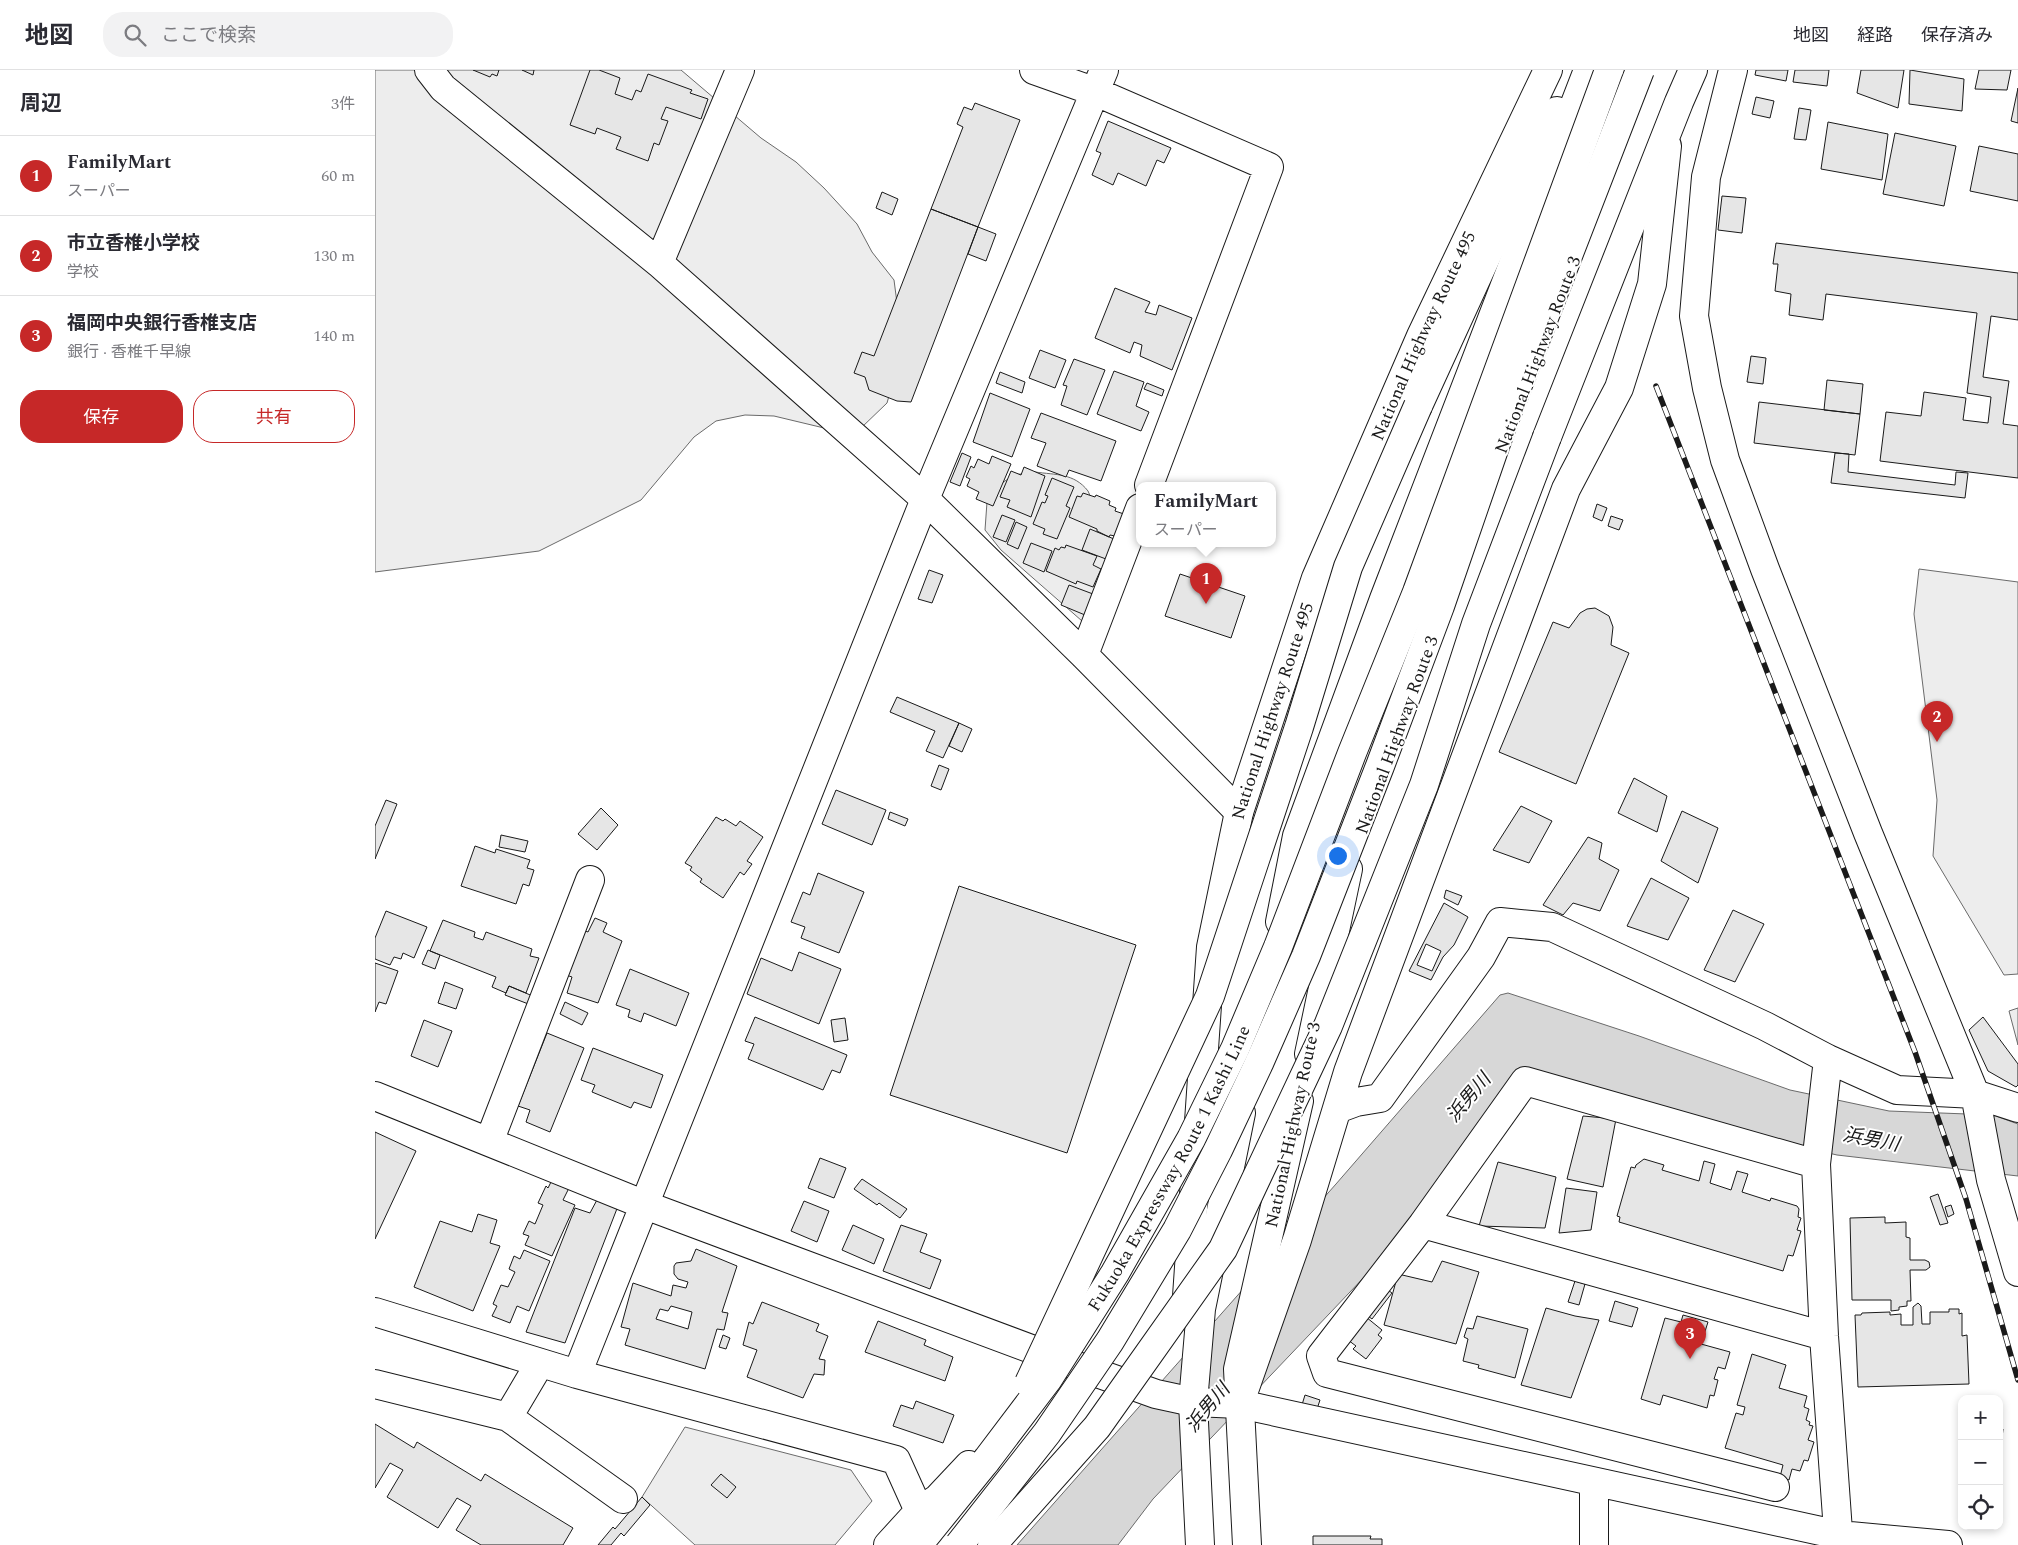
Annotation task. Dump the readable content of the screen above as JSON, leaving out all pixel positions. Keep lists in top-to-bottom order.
{
  "streets": {
    "main road": ["National Highway Route 495", "National Highway Route 3", "Fukuoka Expressway Route 1 Kashi Line"]
  },
  "water": ["浜男川"],
  "page": {
    "header": "地図",
    "search": "ここで検索",
    "nav": ["地図", "経路", "保存済み"],
    "heading": ["周辺", "3件"],
    "list": [
      {
        "mark": "1",
        "name": "FamilyMart",
        "note": "スーパー",
        "value": "60 m"
      },
      {
        "mark": "2",
        "name": "市立香椎小学校",
        "note": "学校",
        "value": "130 m"
      },
      {
        "mark": "3",
        "name": "福岡中央銀行香椎支店",
        "note": "銀行 · 香椎千早線",
        "value": "140 m"
      }
    ],
    "buttons": ["保存", "共有"],
    "popup": ["FamilyMart", "スーパー"],
    "pins": ["1", "2", "3"],
    "map_buttons": ["+", "−"]
  }
}
